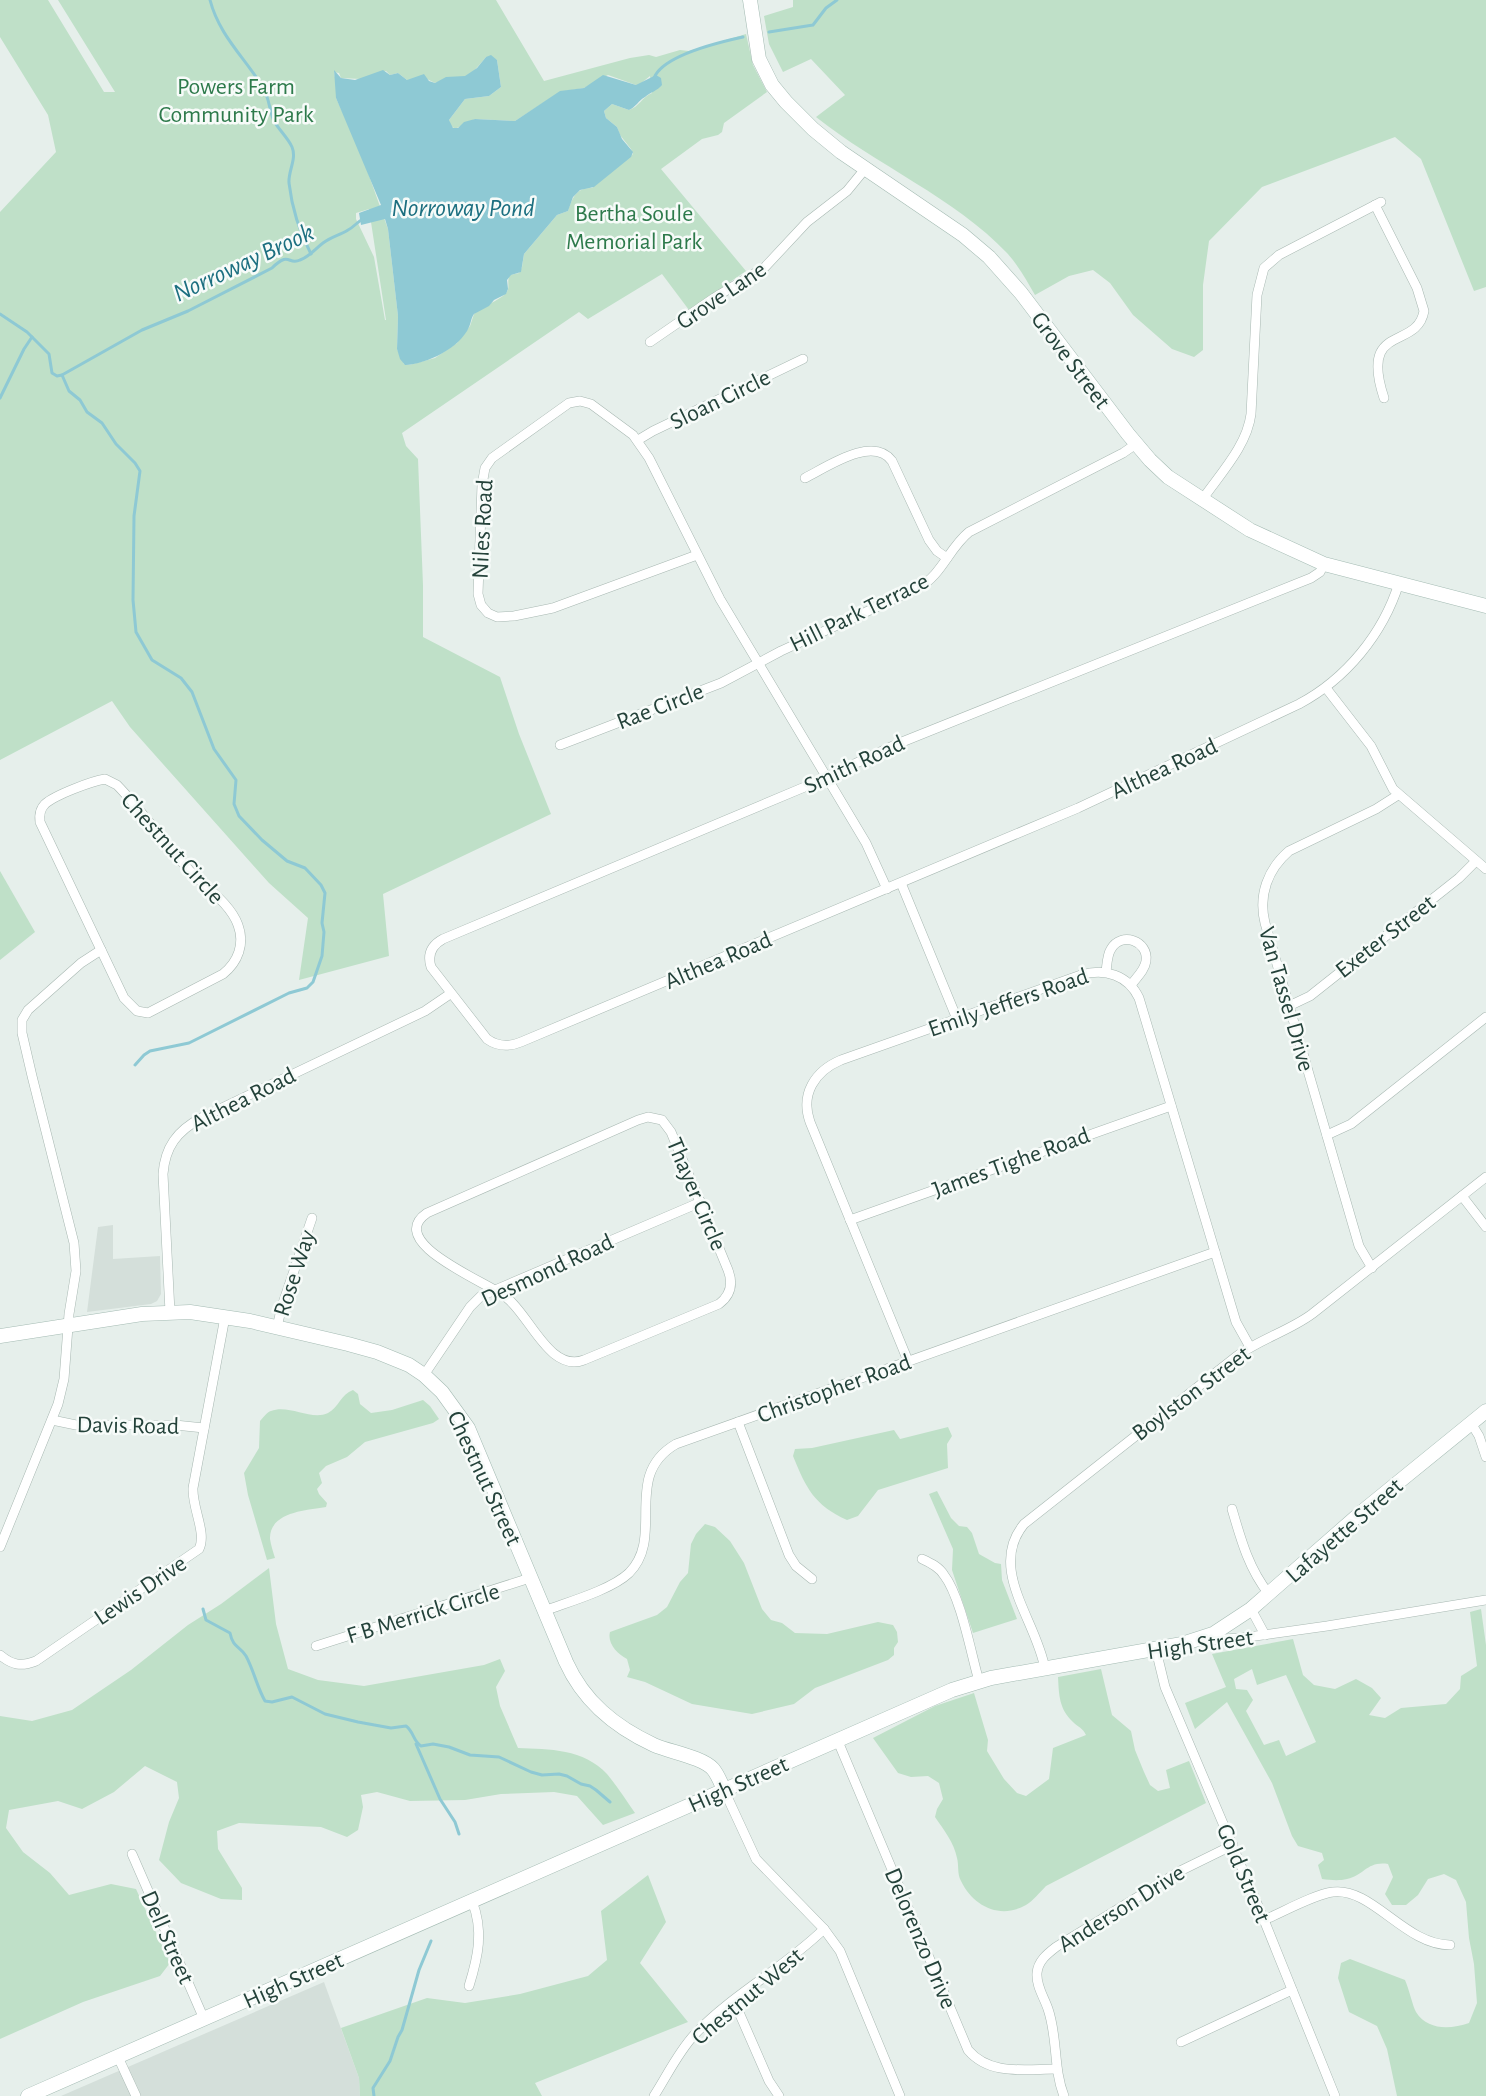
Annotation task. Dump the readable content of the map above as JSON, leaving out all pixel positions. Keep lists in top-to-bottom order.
{
  "streets": {
    "main road": [
      "Grove Street",
      "Chestnut Street",
      "Lafayette Street",
      "High Street"
    ],
    "street": [
      "Grove Lane",
      "Sloan Circle",
      "Niles Road",
      "Hill Park Terrace",
      "Rae Circle",
      "Smith Road",
      "Althea Road",
      "Chestnut Circle",
      "Exeter Street",
      "Van Tassel Drive",
      "Emily Jeffers Road",
      "James Tighe Road",
      "Thayer Circle",
      "Desmond Road",
      "Rose Way",
      "Christopher Road",
      "Boylston Street",
      "Davis Road",
      "Lewis Drive",
      "F B Merrick Circle",
      "Gold Street",
      "Anderson Drive",
      "Dell Street",
      "Delorenzo Drive",
      "Chestnut West"
    ]
  },
  "crossings": [
    ["Grove Lane", "Grove Street"],
    ["Grove Street", "Hill Park Terrace"],
    ["Grove Street", "Smith Road"],
    ["Grove Street", "Althea Road"],
    ["Sloan Circle", "Niles Road"],
    ["Niles Road", "Hill Park Terrace"],
    ["Niles Road", "Rae Circle"],
    ["Niles Road", "Smith Road"],
    ["Niles Road", "Althea Road"],
    ["Hill Park Terrace", "Rae Circle"],
    ["Smith Road", "Althea Road"],
    ["Althea Road", "Chestnut Street"],
    ["Exeter Street", "Van Tassel Drive"],
    ["Van Tassel Drive", "Boylston Street"],
    ["Emily Jeffers Road", "James Tighe Road"],
    ["Emily Jeffers Road", "Christopher Road"],
    ["Thayer Circle", "Desmond Road"],
    ["Desmond Road", "Chestnut Street"],
    ["Rose Way", "Chestnut Street"],
    ["Christopher Road", "Chestnut Street"],
    ["Boylston Street", "High Street"],
    ["Davis Road", "Lewis Drive"],
    ["Chestnut Street", "Lewis Drive"],
    ["Chestnut Street", "F B Merrick Circle"],
    ["Chestnut Street", "High Street"],
    ["Chestnut Street", "Chestnut West"],
    ["Lafayette Street", "High Street"],
    ["High Street", "Gold Street"],
    ["High Street", "Dell Street"],
    ["High Street", "Delorenzo Drive"],
    ["High Street", "Chestnut West"],
    ["Gold Street", "Anderson Drive"],
    ["Anderson Drive", "Delorenzo Drive"]
  ],
  "water": ["Norroway Pond", "Norroway Brook"],
  "parks": ["Powers Farm Community Park", "Bertha Soule Memorial Park"]
}
